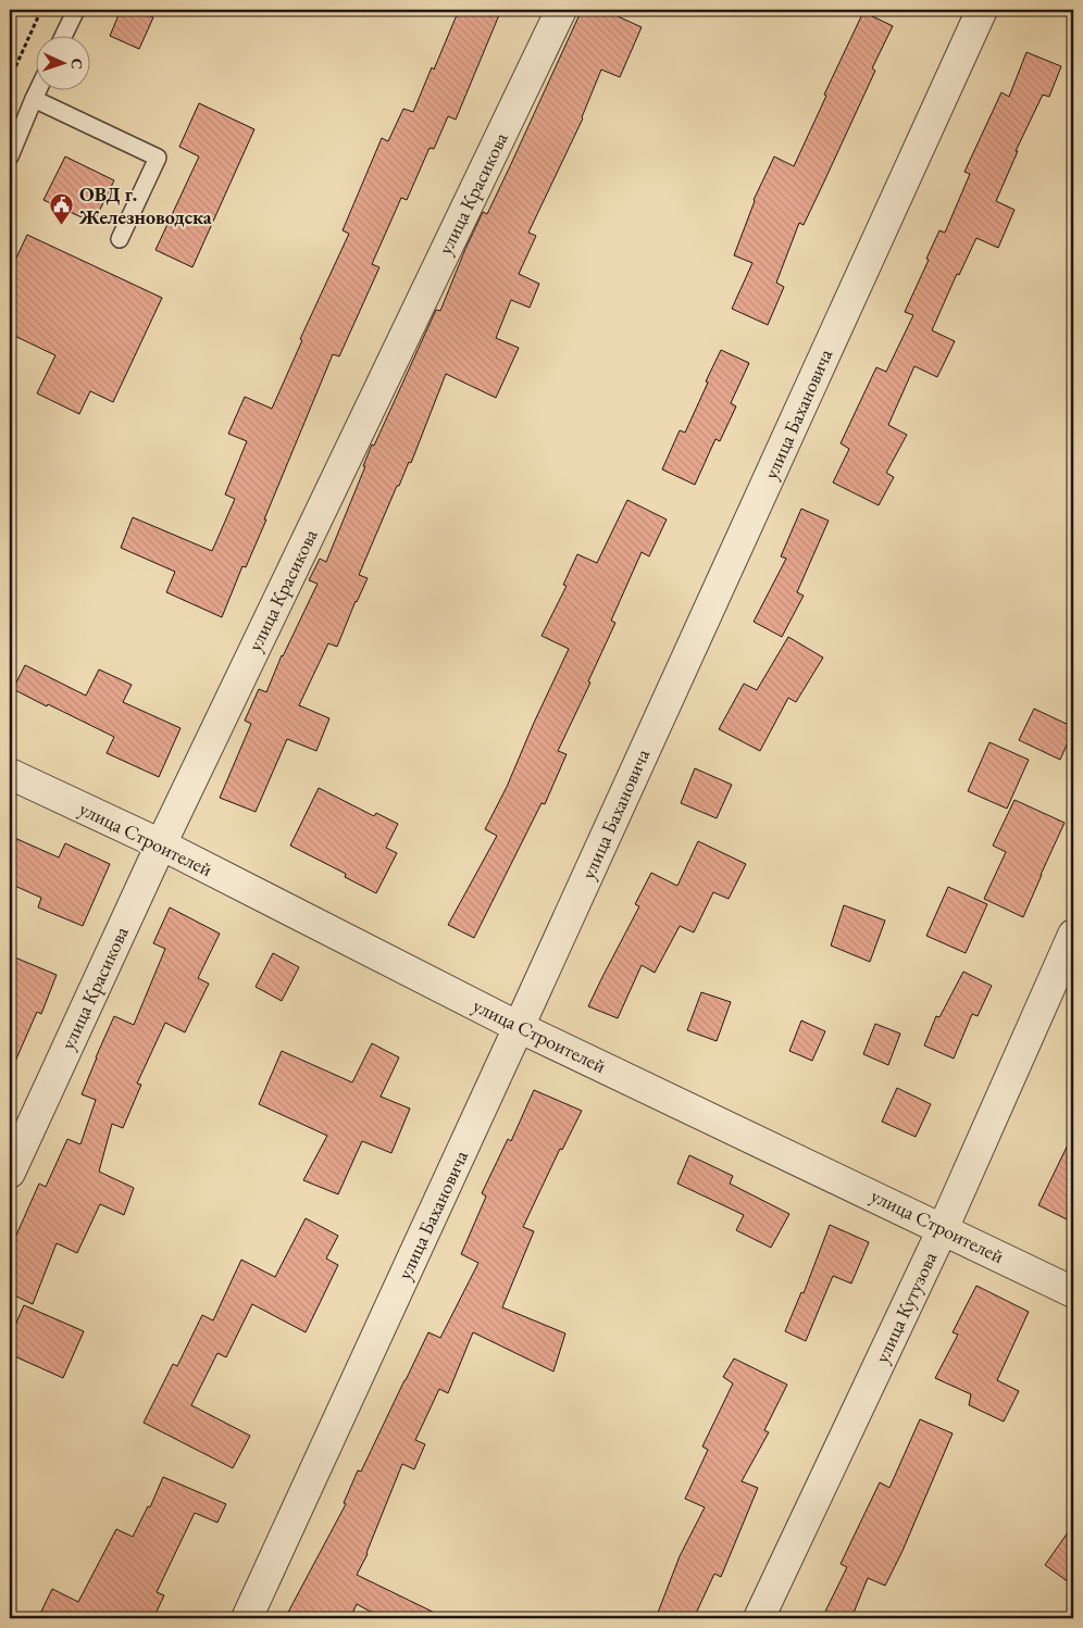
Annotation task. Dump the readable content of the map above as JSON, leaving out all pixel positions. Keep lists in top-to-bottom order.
{
  "streets": {
    "street": [
      "улица Красикова",
      "улица Бахановича",
      "улица Строителей",
      "улица Кутузова"
    ]
  },
  "crossings": [
    ["улица Красикова", "улица Строителей"],
    ["улица Бахановича", "улица Строителей"],
    ["улица Строителей", "улица Кутузова"]
  ],
  "places": {
    "public building": ["ОВД г. Железноводска"]
  },
  "north": "right"
}
